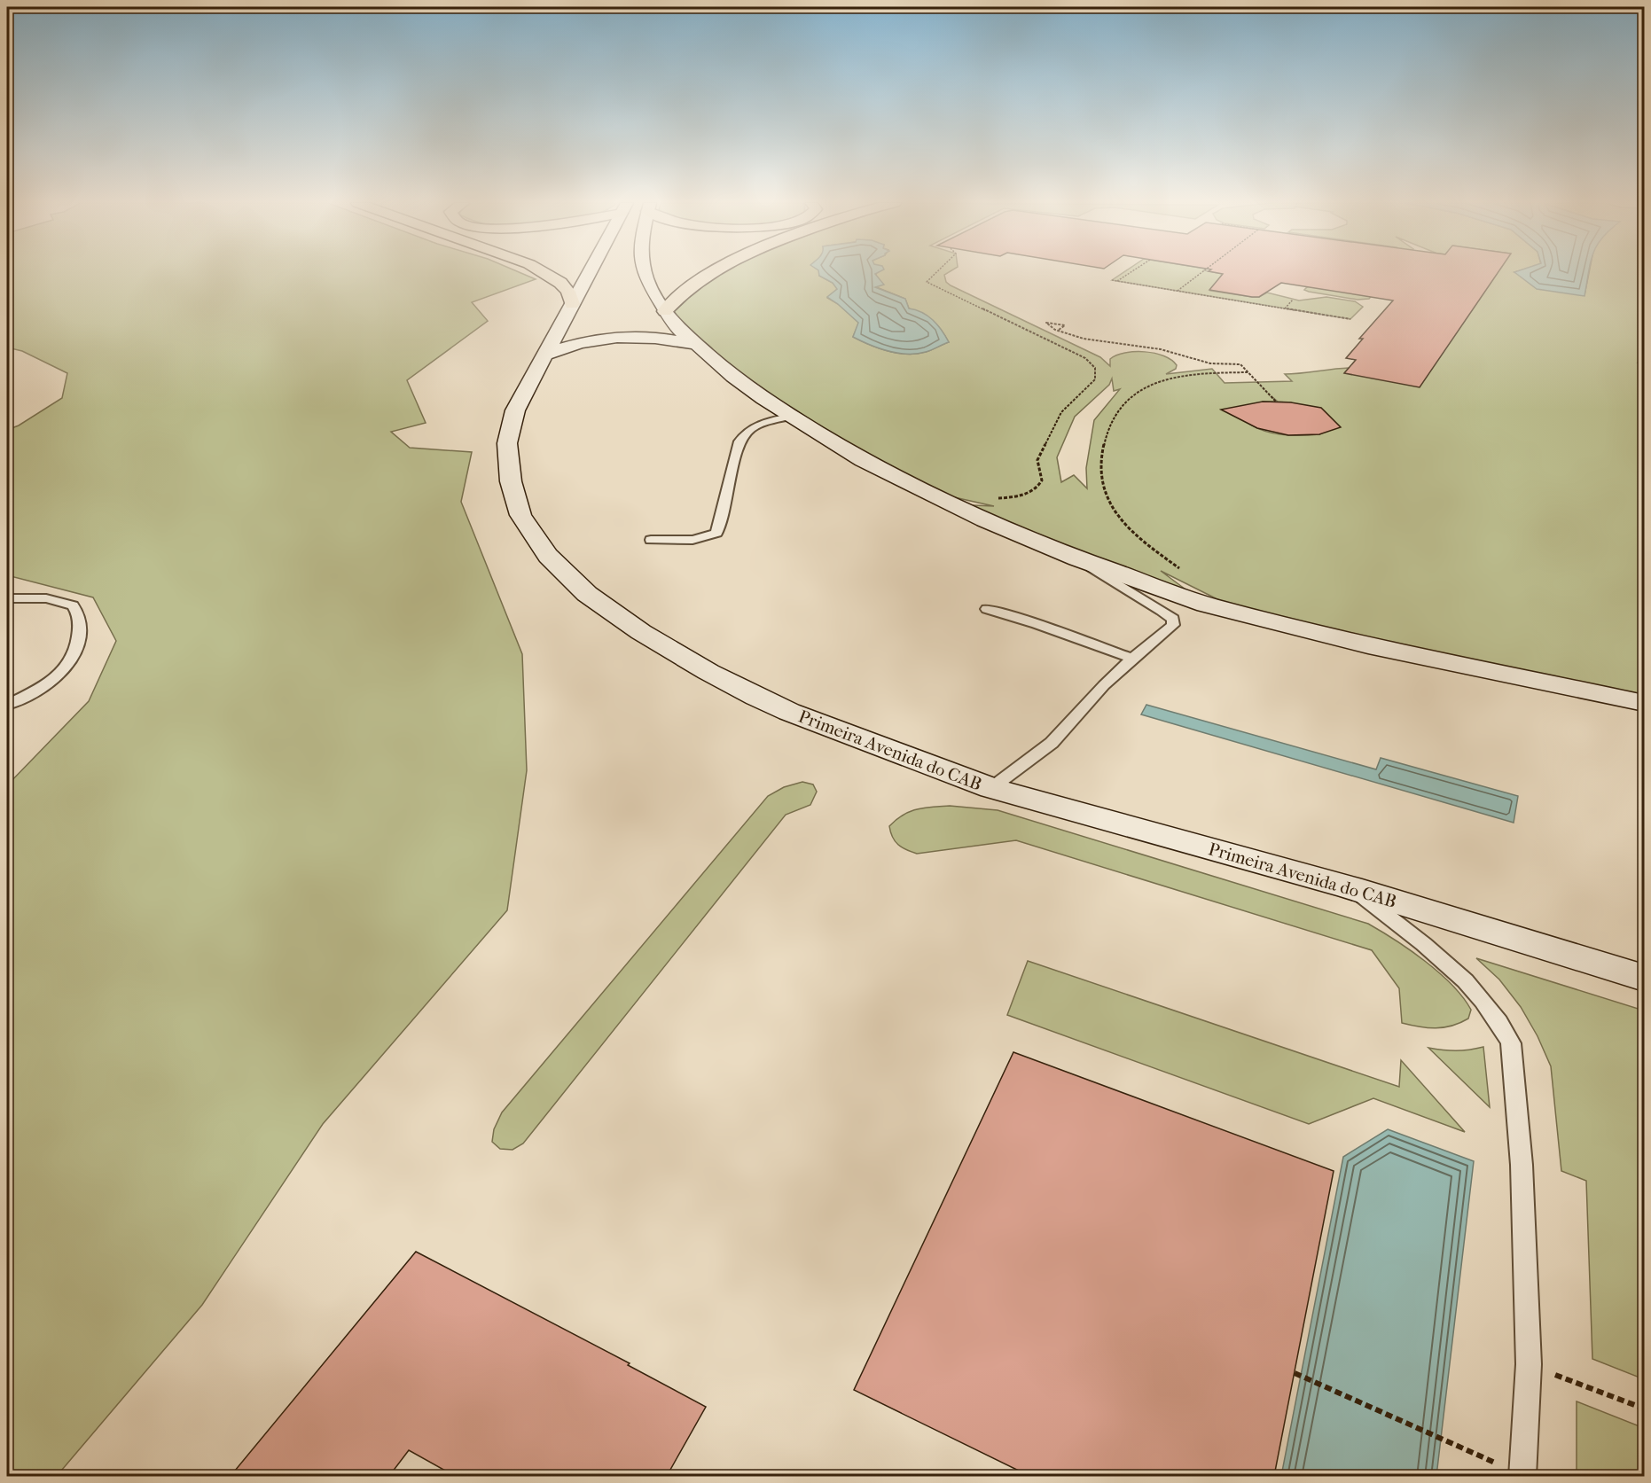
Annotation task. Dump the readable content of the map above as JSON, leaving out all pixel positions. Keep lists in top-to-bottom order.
{
  "streets": {
    "main road": ["Primeira Avenida do CAB"]
  }
}
